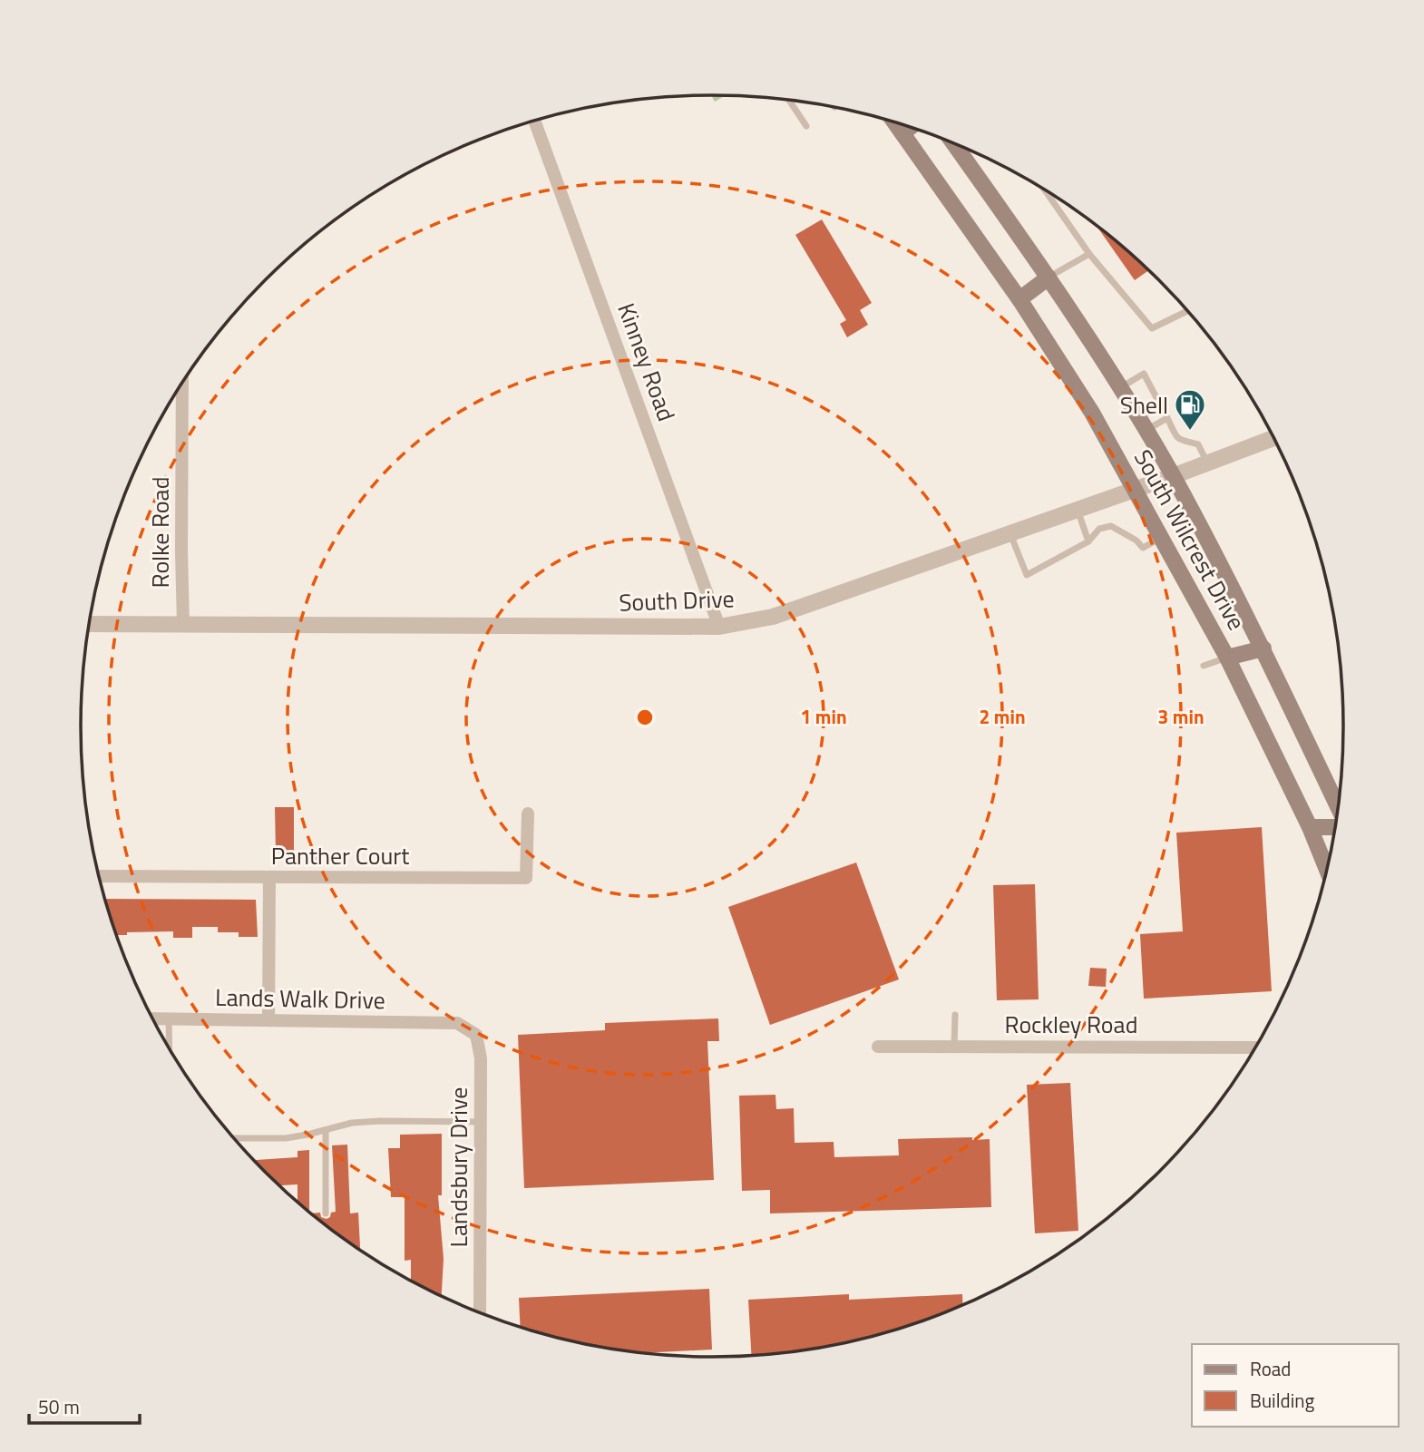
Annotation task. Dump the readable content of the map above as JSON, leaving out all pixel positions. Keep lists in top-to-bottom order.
{
  "streets": {
    "main road": ["South Wilcrest Drive"],
    "street": [
      "Kinney Road",
      "Rolke Road",
      "South Drive",
      "Panther Court",
      "Lands Walk Drive",
      "Rockley Road",
      "Landsbury Drive"
    ]
  },
  "crossings": [
    ["Kinney Road", "South Drive"],
    ["Rolke Road", "South Drive"],
    ["South Wilcrest Drive", "South Drive"],
    ["Lands Walk Drive", "Landsbury Drive"]
  ],
  "places": {
    "fuel station": ["Shell"]
  },
  "legend": ["Road", "Building"],
  "scale_bar": "50 m",
  "rings": ["1 min", "2 min", "3 min"]
}
